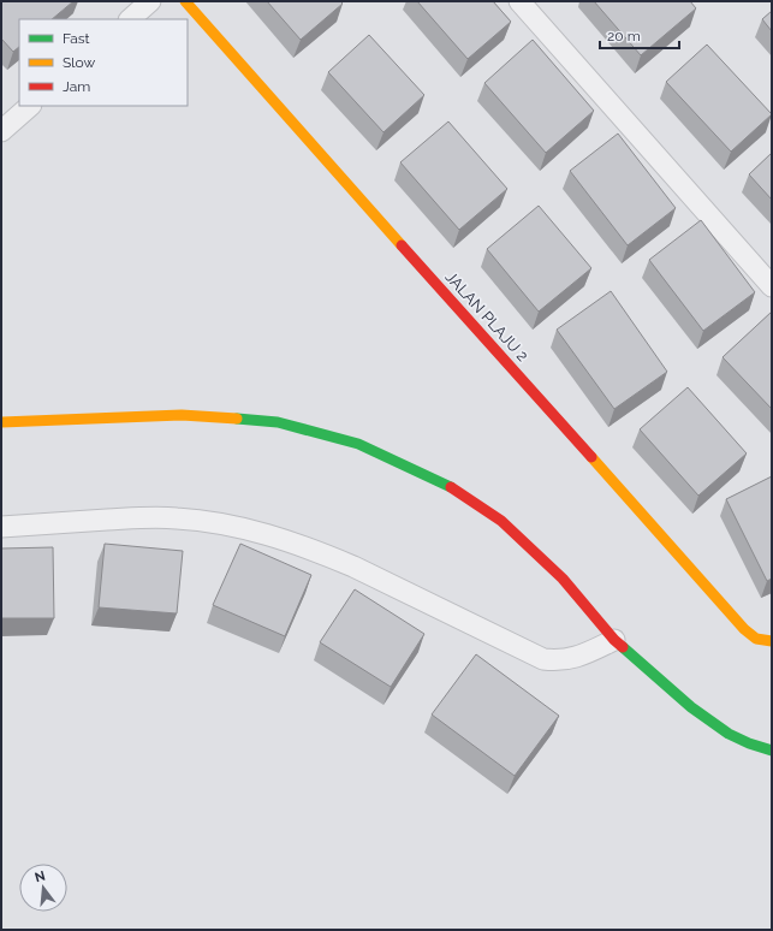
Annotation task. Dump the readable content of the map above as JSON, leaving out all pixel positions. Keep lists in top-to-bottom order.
{
  "streets": {
    "street": ["JALAN PLAJU 2"]
  },
  "legend": ["Fast", "Slow", "Jam"],
  "scale_bar": "20 m",
  "north": "top"
}
